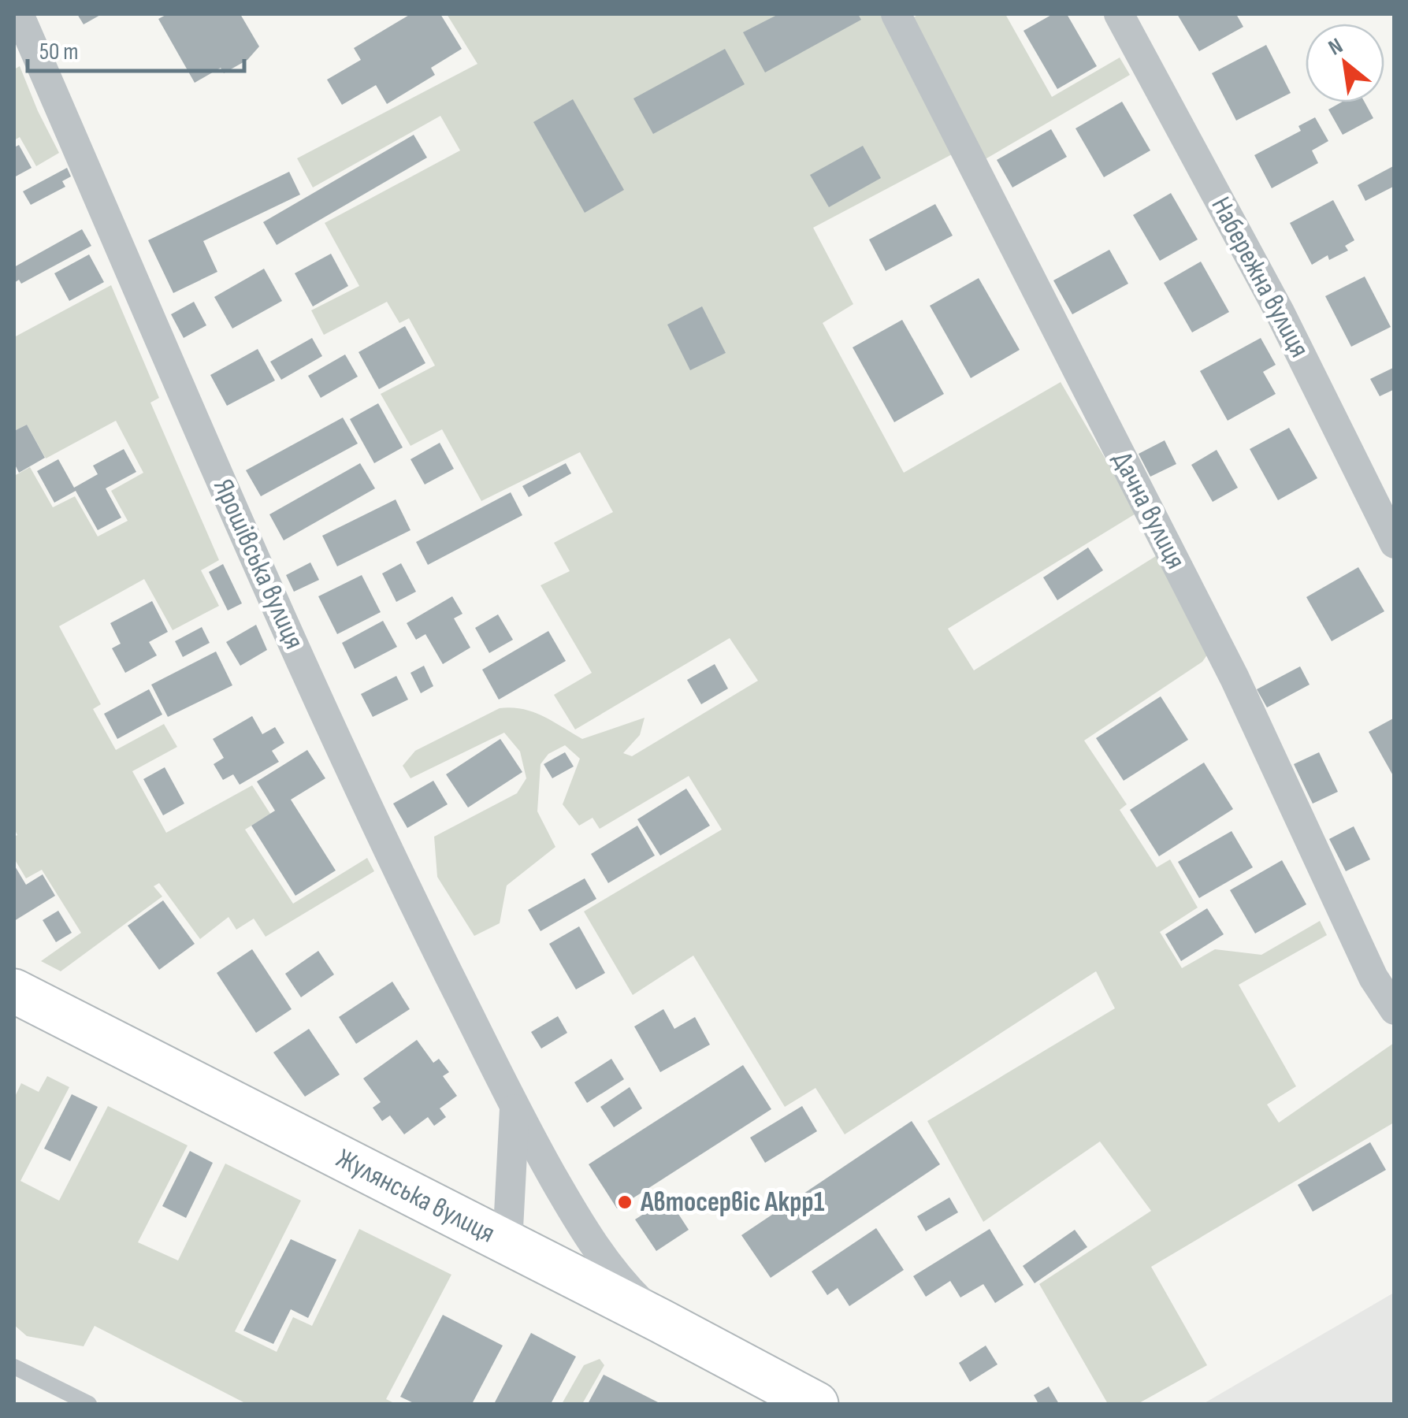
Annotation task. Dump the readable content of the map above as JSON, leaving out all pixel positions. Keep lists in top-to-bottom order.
{
  "streets": {
    "street": [
      "Набережна вулиця",
      "Дачна вулиця",
      "Ярошівська вулиця",
      "Жулянська вулиця"
    ]
  },
  "crossings": [
    ["Ярошівська вулиця", "Жулянська вулиця"]
  ],
  "places": ["Автосервіс Akpp1"],
  "scale_bar": "50 m",
  "north": "top left"
}
